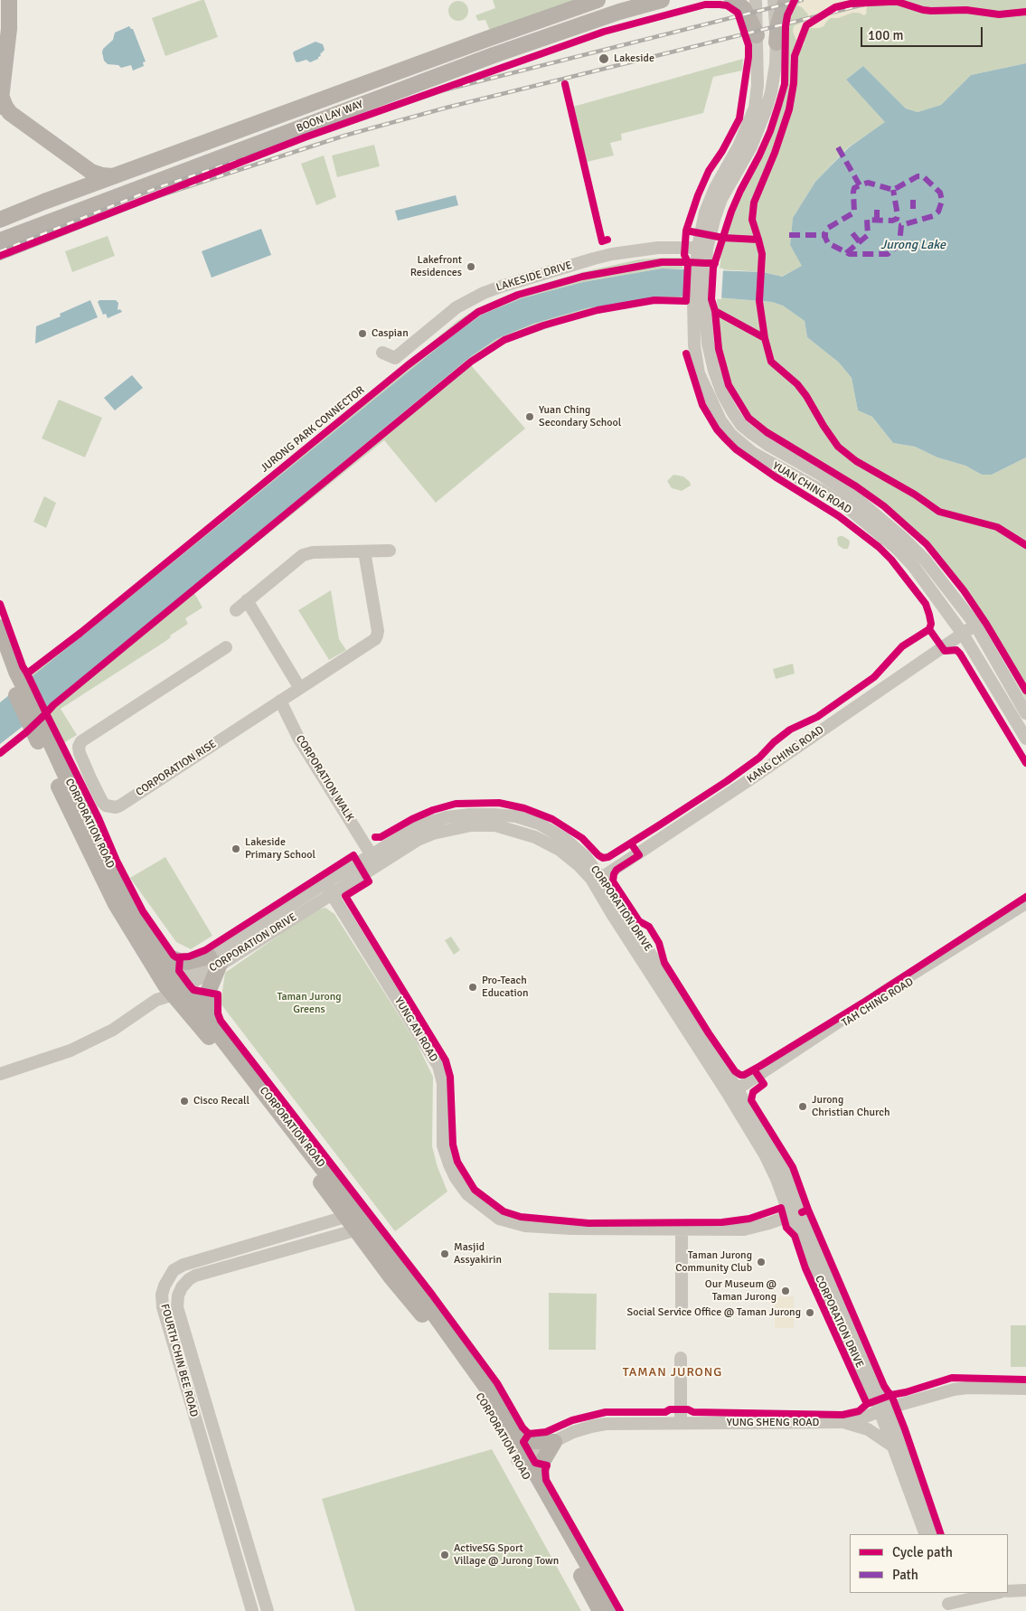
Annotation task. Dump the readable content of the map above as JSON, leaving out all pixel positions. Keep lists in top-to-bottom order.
{
  "streets": {
    "main road": ["BOON LAY WAY", "CORPORATION ROAD"],
    "street": [
      "LAKESIDE DRIVE",
      "YUAN CHING ROAD",
      "KANG CHING ROAD",
      "CORPORATION RISE",
      "CORPORATION WALK",
      "CORPORATION DRIVE",
      "TAH CHING ROAD",
      "YUNG AN ROAD",
      "FOURTH CHIN BEE ROAD",
      "YUNG SHENG ROAD"
    ],
    "cycle path": ["JURONG PARK CONNECTOR"]
  },
  "crossings": [
    ["LAKESIDE DRIVE", "YUAN CHING ROAD"],
    ["YUAN CHING ROAD", "KANG CHING ROAD"],
    ["KANG CHING ROAD", "CORPORATION DRIVE"],
    ["CORPORATION RISE", "CORPORATION WALK"],
    ["CORPORATION WALK", "CORPORATION DRIVE"],
    ["CORPORATION ROAD", "CORPORATION DRIVE"],
    ["CORPORATION ROAD", "FOURTH CHIN BEE ROAD"],
    ["CORPORATION ROAD", "YUNG SHENG ROAD"],
    ["CORPORATION DRIVE", "TAH CHING ROAD"],
    ["CORPORATION DRIVE", "YUNG AN ROAD"],
    ["CORPORATION DRIVE", "YUNG SHENG ROAD"]
  ],
  "districts": ["TAMAN JURONG"],
  "water": ["Jurong Lake"],
  "parks": ["Taman Jurong Greens"],
  "places": [
    "Lakeside",
    "Lakefront Residences",
    "Caspian",
    "Yuan Ching Secondary School",
    "Lakeside Primary School",
    "Pro-Teach Education",
    "Cisco Recall",
    "Jurong Christian Church",
    "Masjid Assyakirin",
    "Taman Jurong Community Club",
    "Our Museum @ Taman Jurong",
    "Social Service Office @ Taman Jurong",
    "ActiveSG Sport Village @ Jurong Town"
  ],
  "legend": ["Cycle path", "Path"],
  "scale_bar": "100 m"
}
